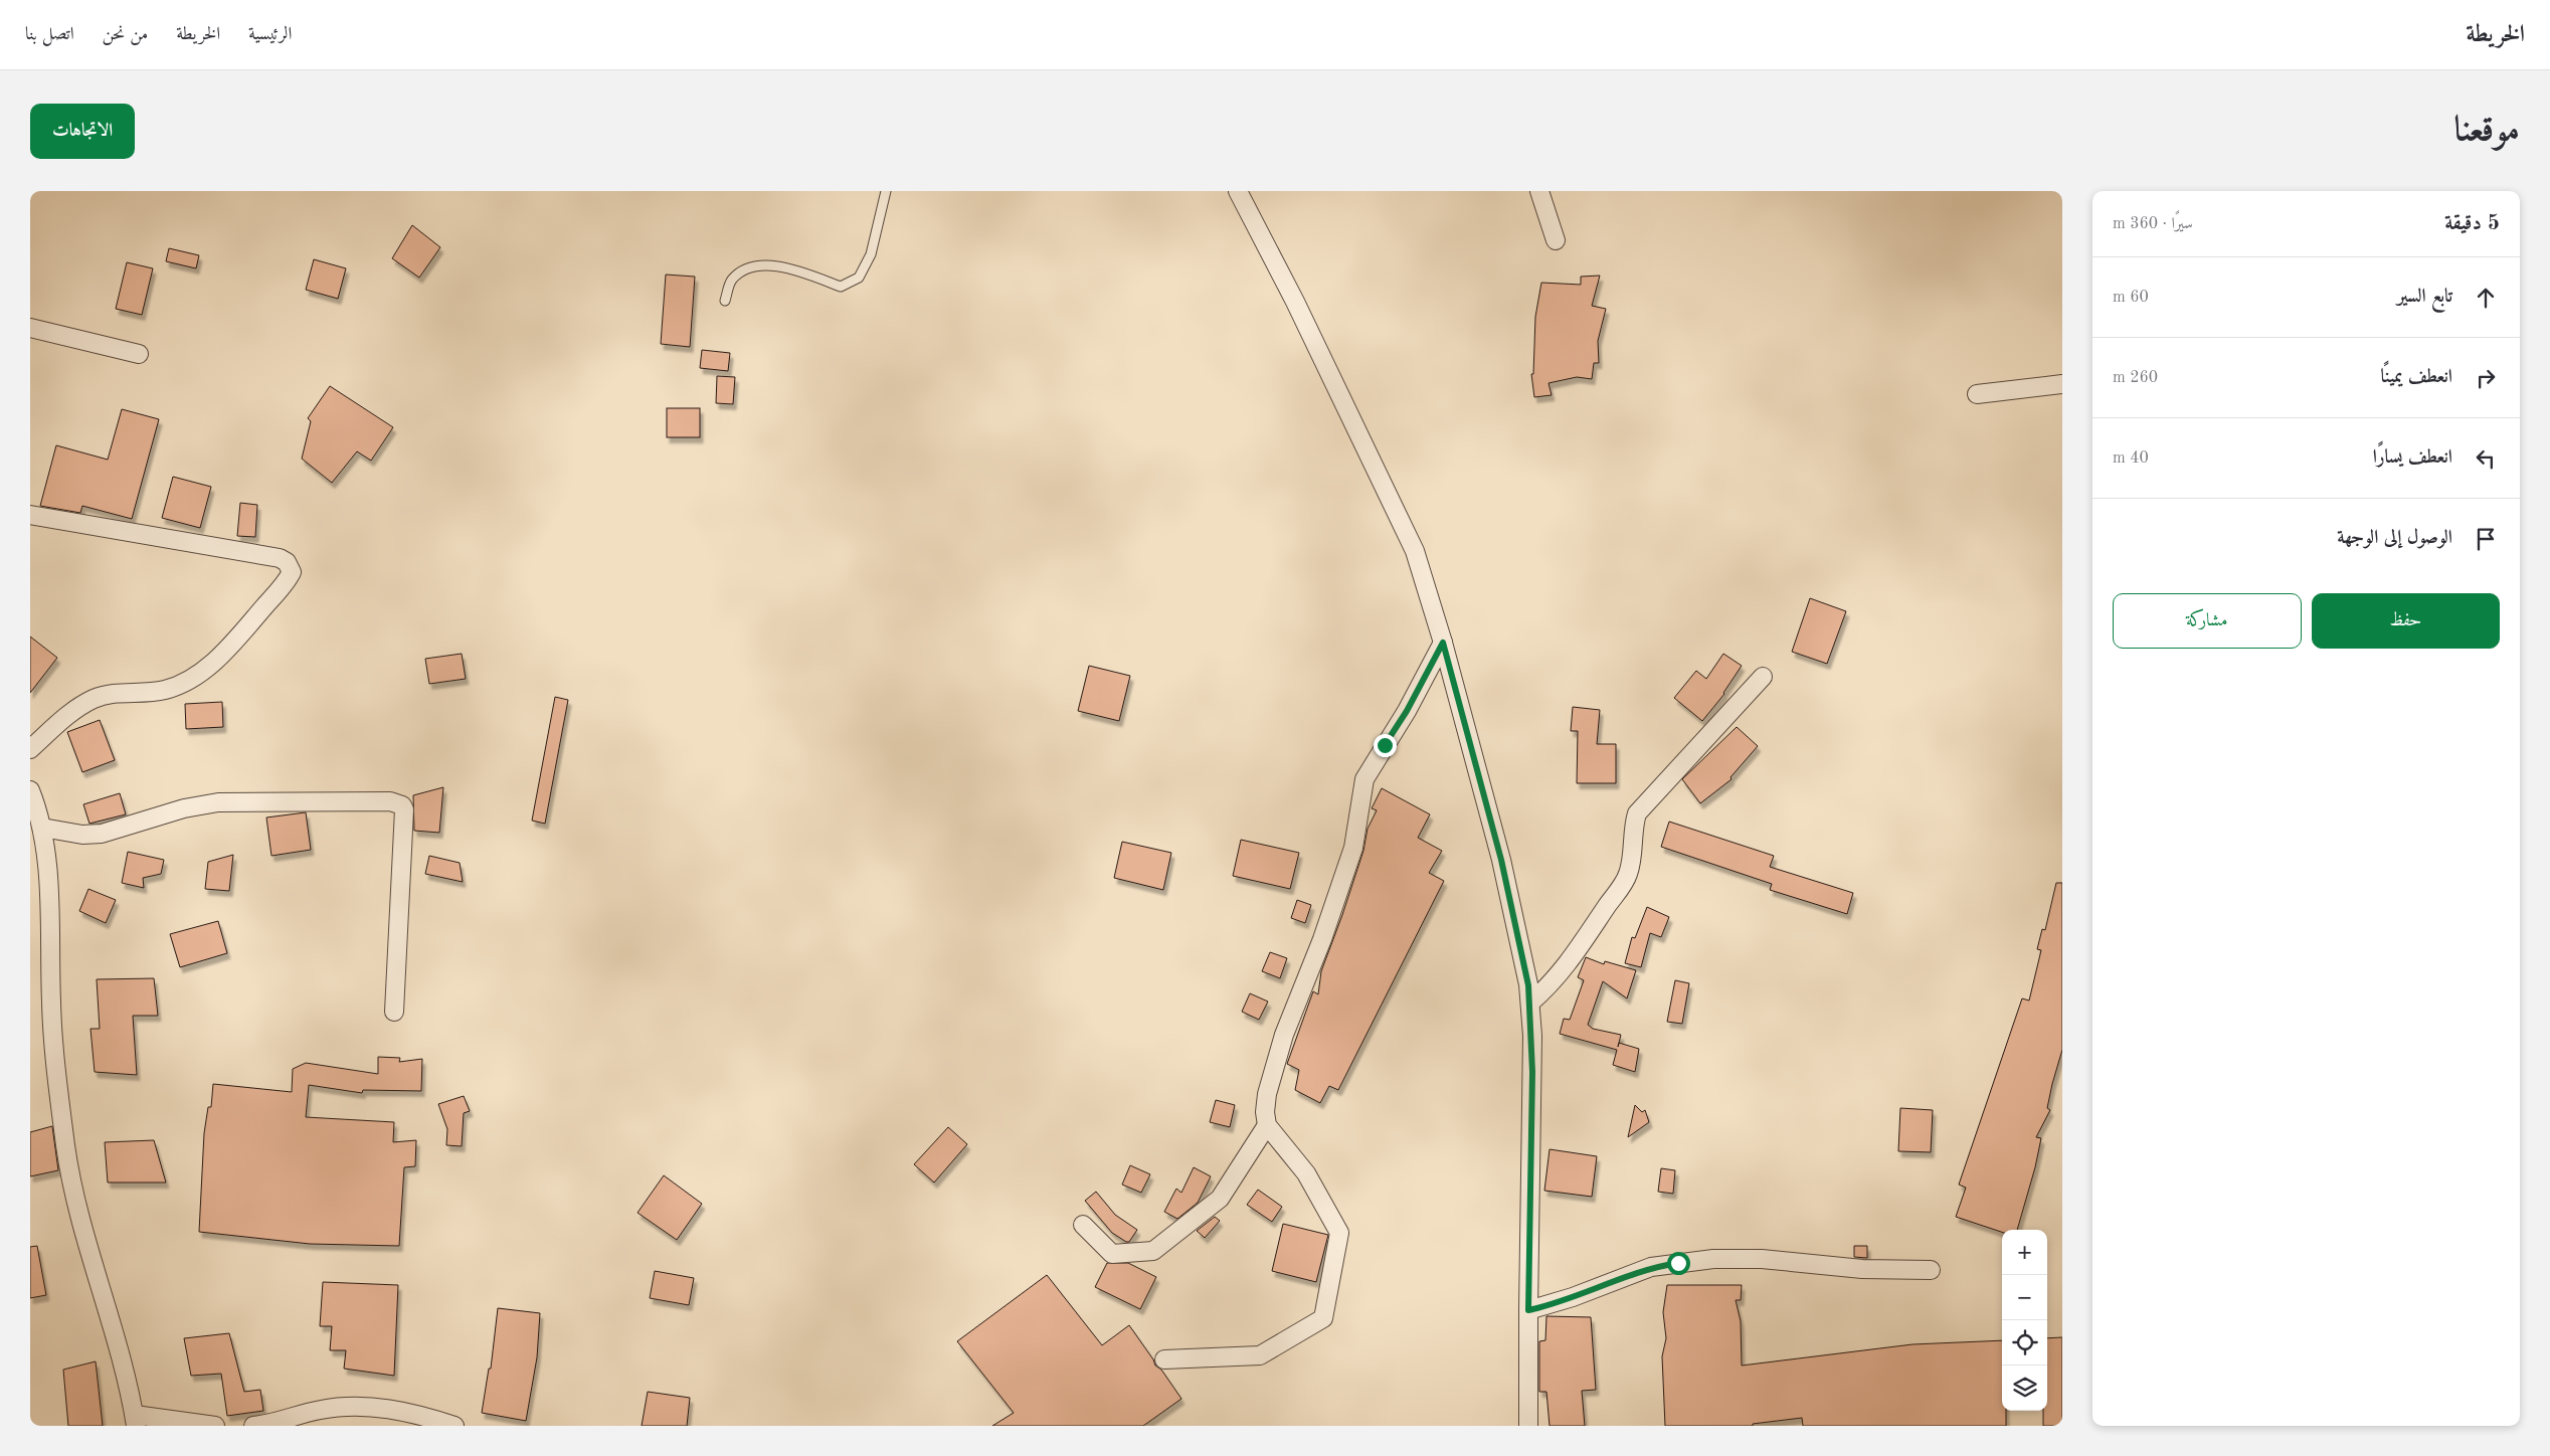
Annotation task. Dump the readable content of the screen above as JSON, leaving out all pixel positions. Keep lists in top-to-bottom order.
{
  "page": {
    "header": "الخريطة",
    "nav": [
      "الرئيسية",
      "الخريطة",
      "من نحن",
      "اتصل بنا"
    ],
    "title": "موقعنا",
    "buttons": [
      "الاتجاهات",
      ["حفظ", "مشاركة"]
    ],
    "heading": ["5 دقيقة", "سيرًا · 360 m"],
    "list": [
      ["تابع السير", "60 m"],
      ["انعطف يمينًا", "260 m"],
      ["انعطف يسارًا", "40 m"],
      "الوصول إلى الوجهة"
    ],
    "map_buttons": ["+", "−"]
  }
}
